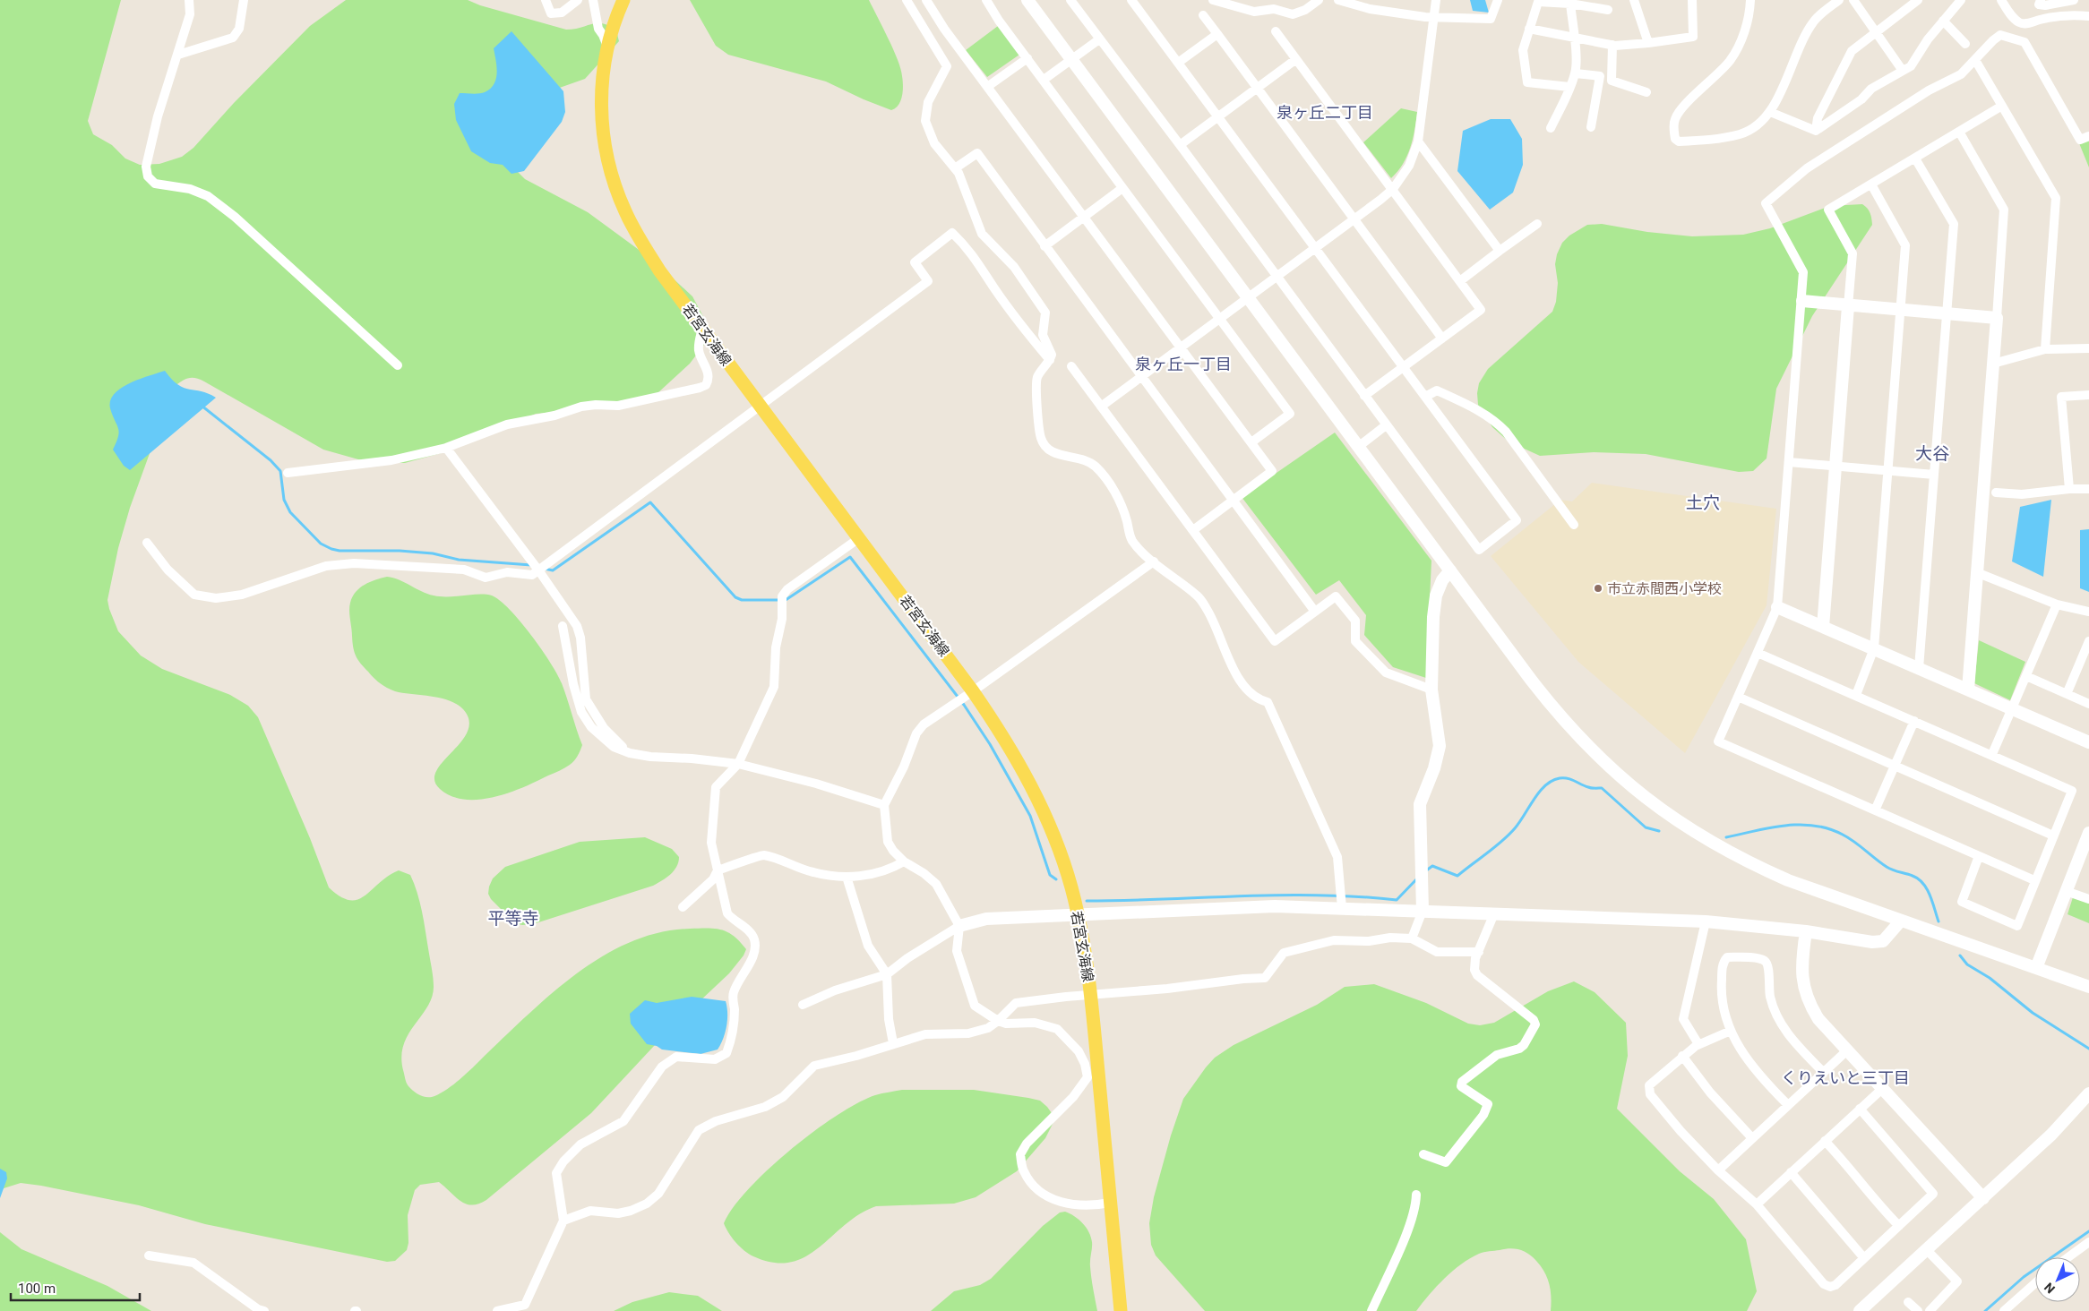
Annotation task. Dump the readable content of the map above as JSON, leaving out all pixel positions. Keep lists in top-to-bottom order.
{
  "streets": {
    "main road": ["若宮玄海線"]
  },
  "districts": [
    "泉ヶ丘二丁目",
    "泉ヶ丘一丁目",
    "大谷",
    "土穴",
    "平等寺",
    "くりえいと三丁目"
  ],
  "places": ["市立赤間西小学校"],
  "scale_bar": "100 m",
  "north": "bottom left"
}
